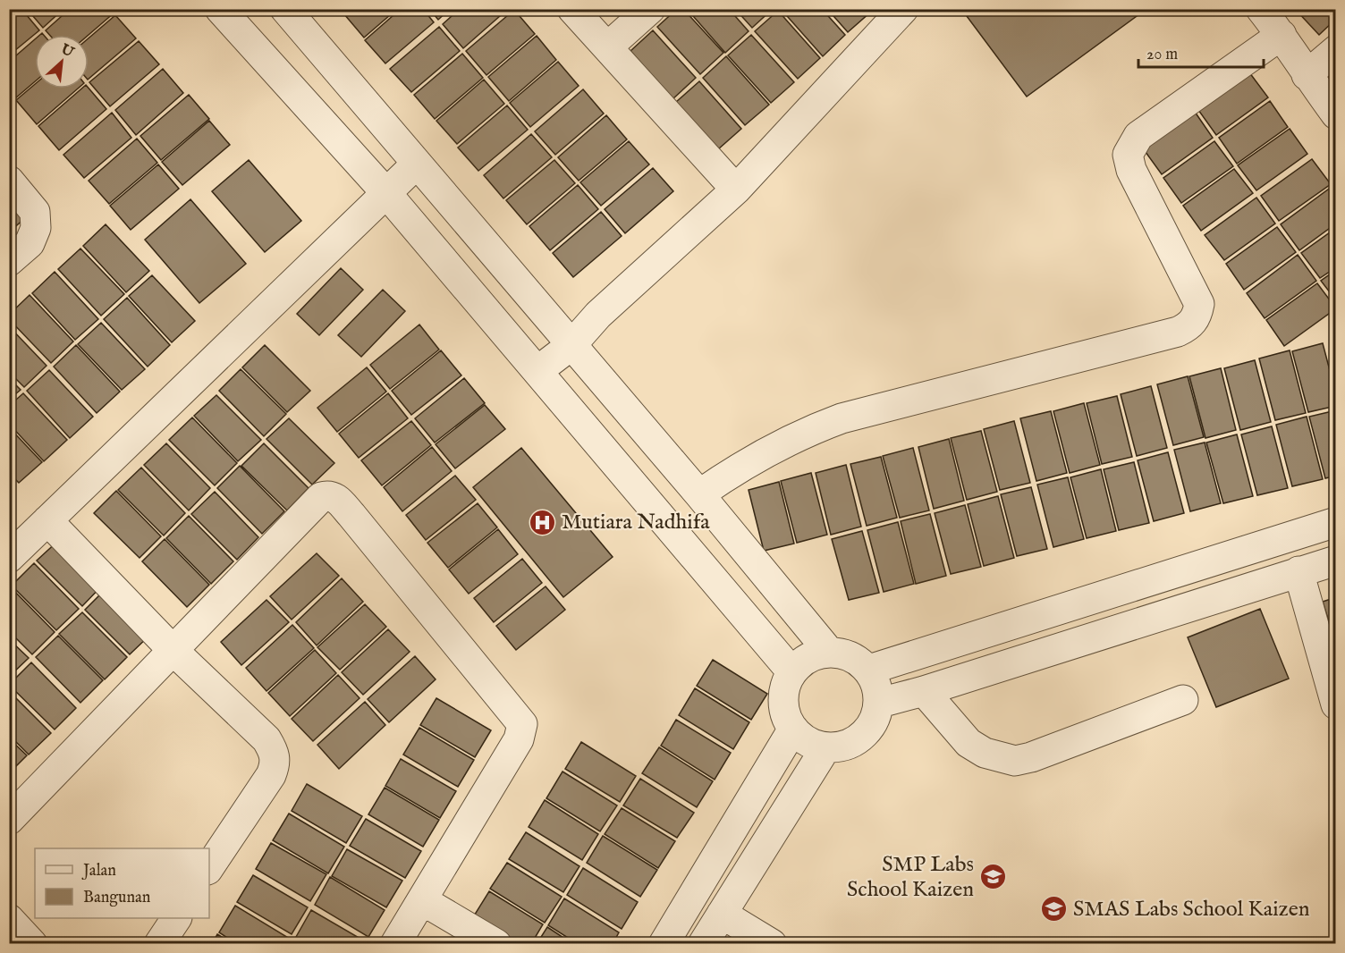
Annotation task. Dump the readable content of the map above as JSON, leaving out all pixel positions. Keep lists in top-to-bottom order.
{
  "places": {
    "hospital": ["Mutiara Nadhifa"],
    "school or university": ["SMP Labs School Kaizen", "SMAS Labs School Kaizen"]
  },
  "legend": ["Jalan", "Bangunan"],
  "scale_bar": "20 m",
  "north": "top right"
}
